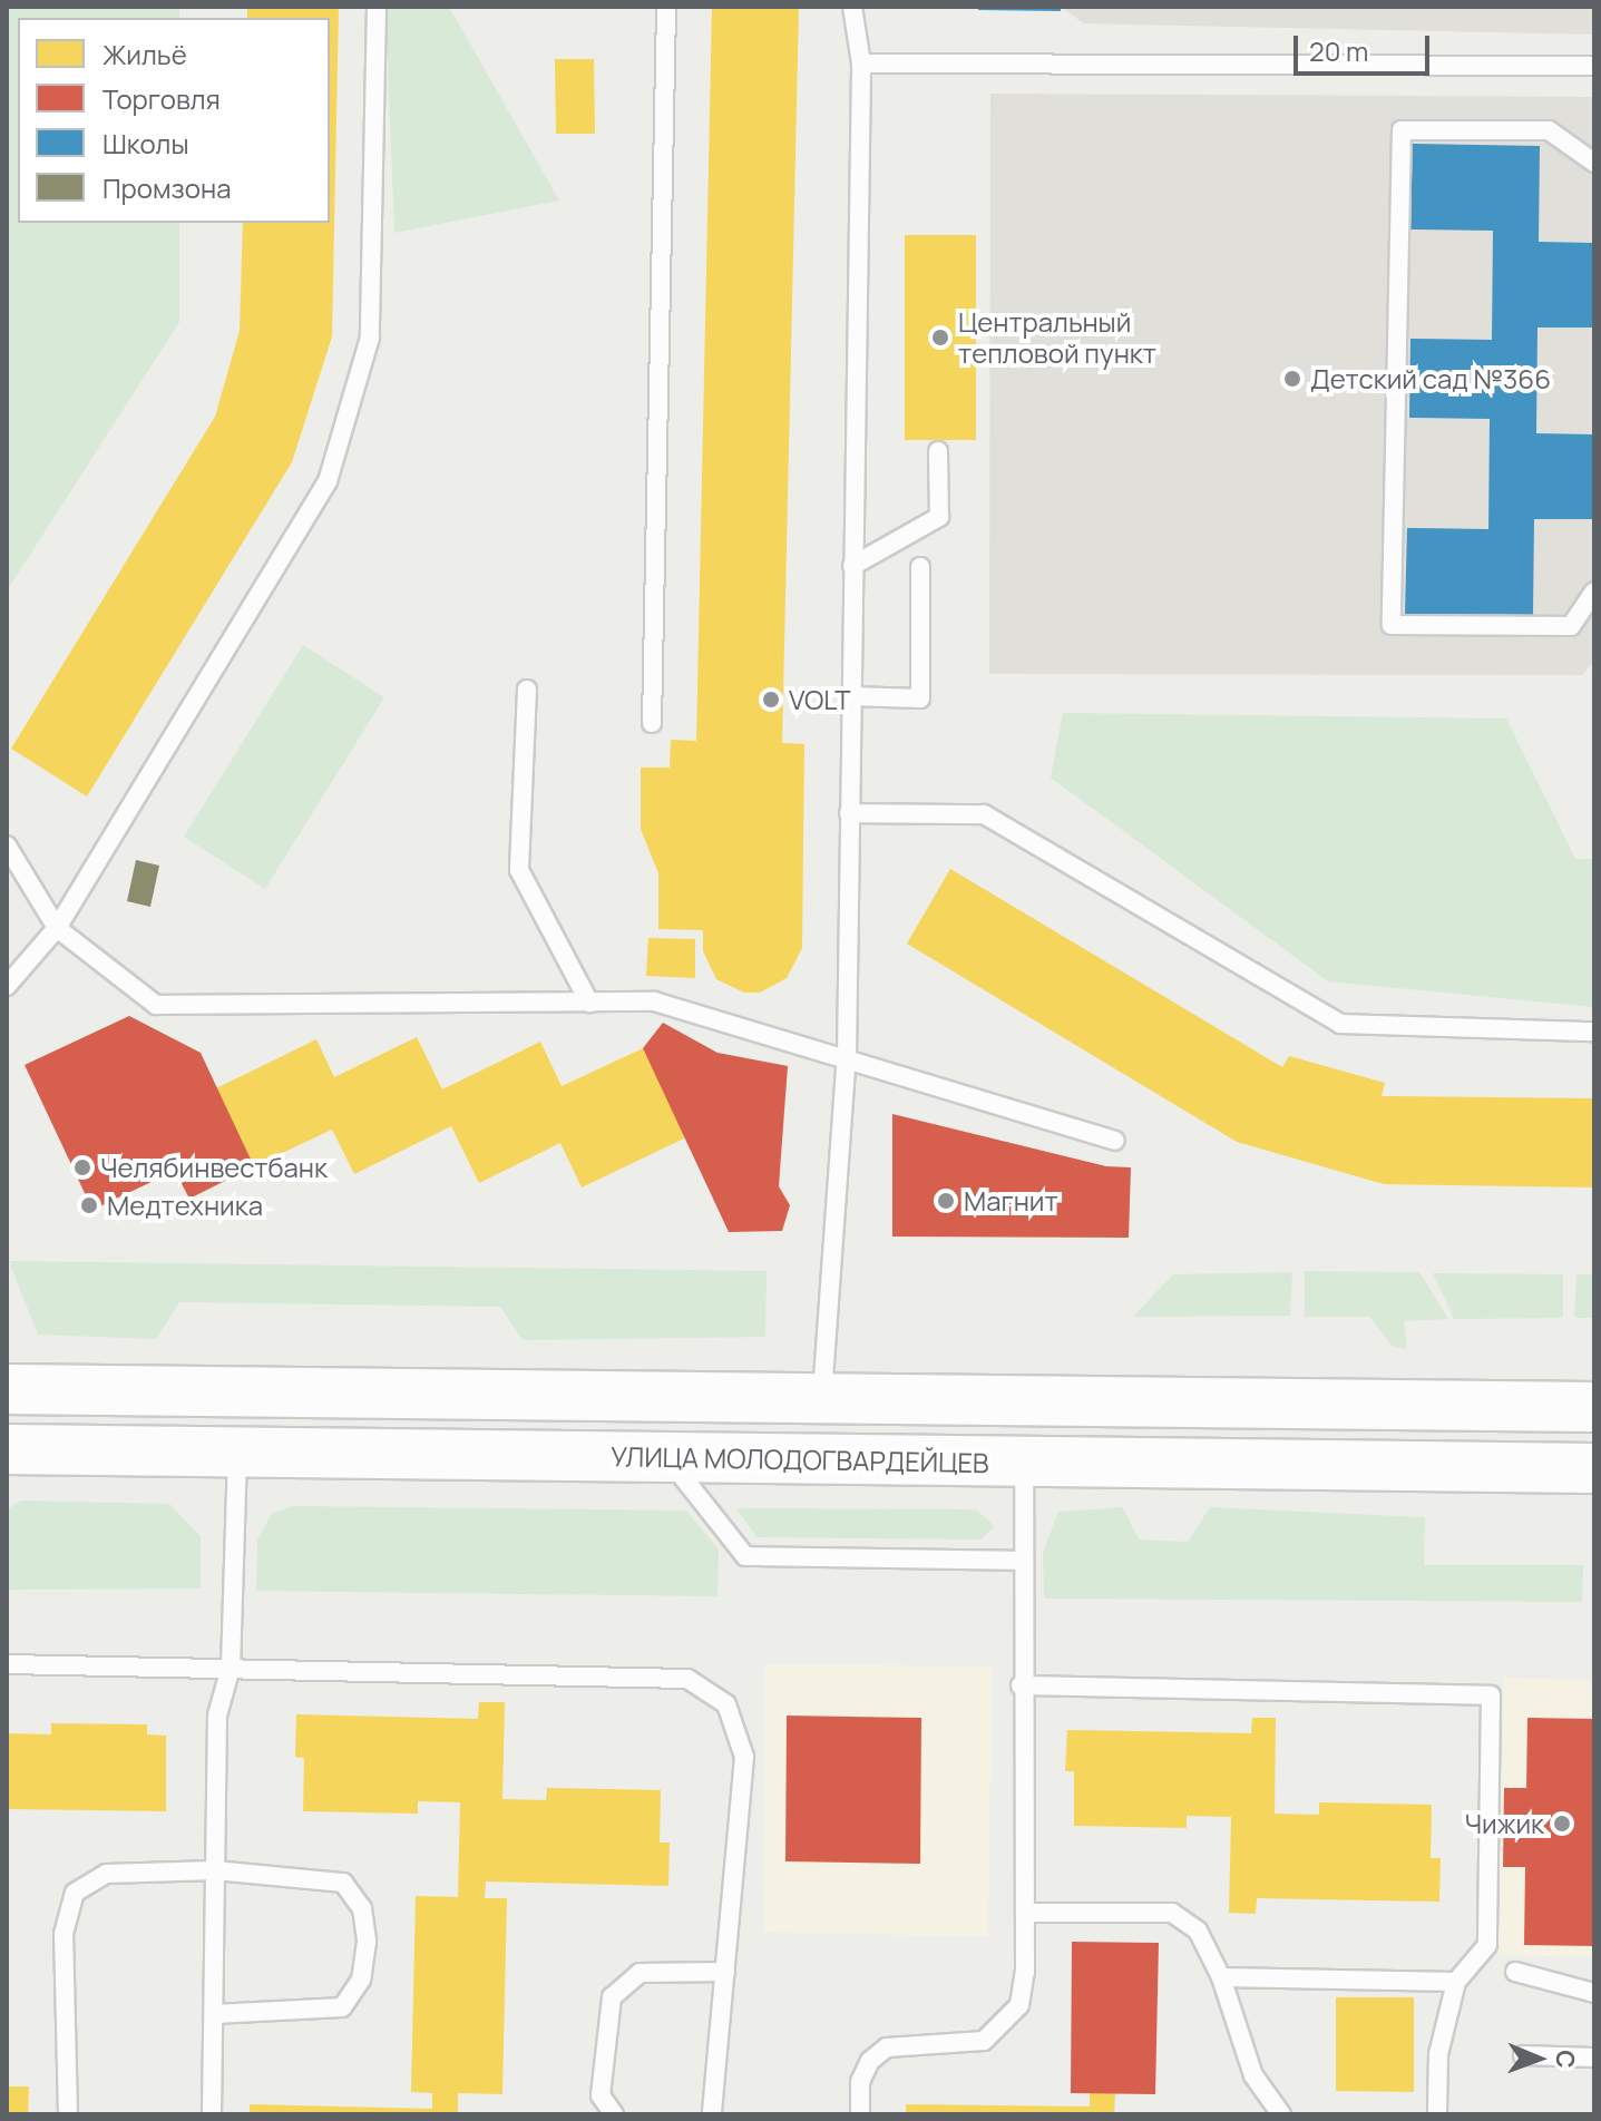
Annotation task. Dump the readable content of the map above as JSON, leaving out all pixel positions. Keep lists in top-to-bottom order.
{
  "streets": {
    "main road": ["УЛИЦА МОЛОДОГВАРДЕЙЦЕВ"]
  },
  "places": [
    "Центральный тепловой пункт",
    "Детский сад №366",
    "VOLT",
    "Челябинвестбанк",
    "Магнит",
    "Медтехника",
    "Чижик"
  ],
  "legend": [
    "Жильё",
    "Торговля",
    "Школы",
    "Промзона"
  ],
  "scale_bar": "20 m",
  "north": "right"
}
